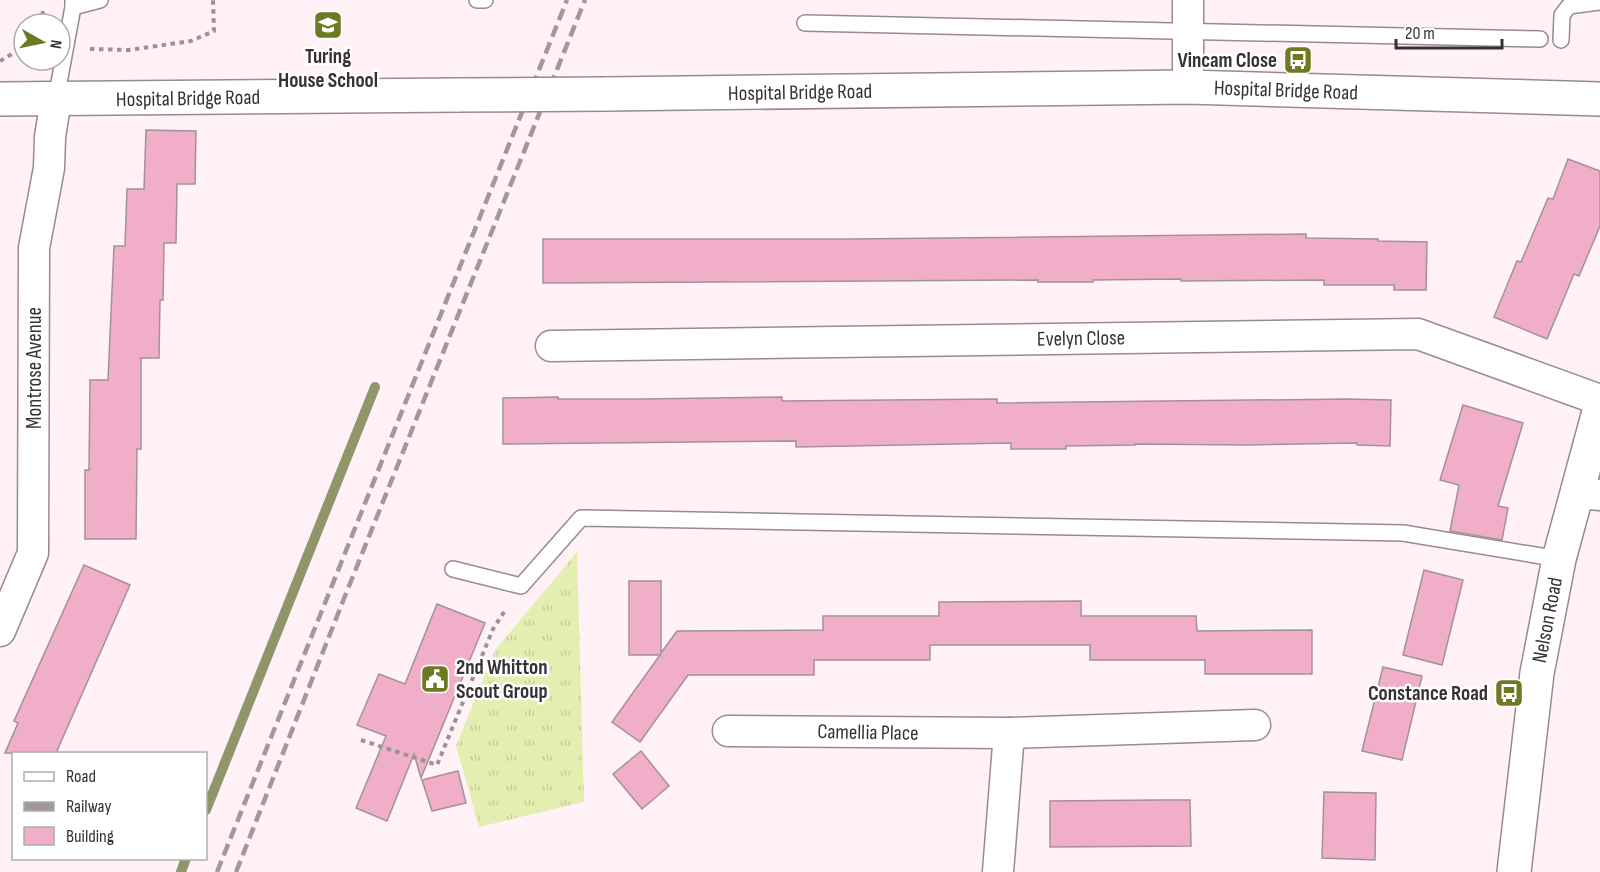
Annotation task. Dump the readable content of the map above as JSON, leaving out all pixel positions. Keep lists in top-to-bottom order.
{
  "streets": {
    "main road": ["Hospital Bridge Road", "Nelson Road"],
    "street": ["Evelyn Close", "Montrose Avenue", "Camellia Place"]
  },
  "crossings": [
    ["Hospital Bridge Road", "Montrose Avenue"]
  ],
  "places": {
    "school or university": ["Turing House School"],
    "bus stop": ["Vincam Close", "Constance Road"],
    "public building": ["2nd Whitton Scout Group"]
  },
  "legend": ["Road", "Railway", "Building"],
  "scale_bar": "20 m",
  "north": "right"
}
